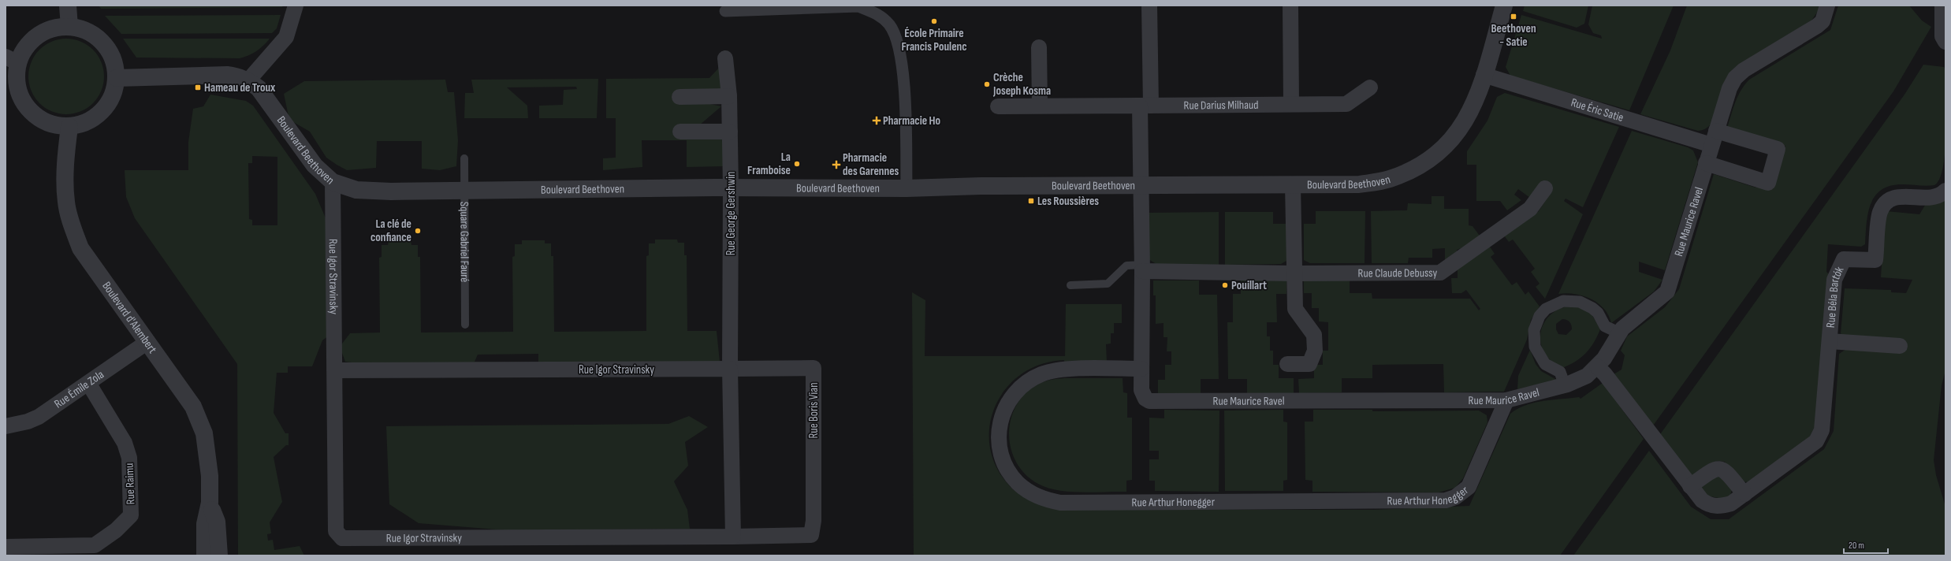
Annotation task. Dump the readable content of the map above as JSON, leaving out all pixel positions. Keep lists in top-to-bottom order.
{
  "streets": {
    "street": [
      "Rue Darius Milhaud",
      "Rue Éric Satie",
      "Boulevard Beethoven",
      "Rue George Gershwin",
      "Rue Maurice Ravel",
      "Rue Claude Debussy",
      "Rue Igor Stravinsky",
      "Rue Béla Bartók",
      "Boulevard d'Alembert",
      "Rue Émile Zola",
      "Rue Boris Vian",
      "Rue Raimu",
      "Rue Arthur Honegger"
    ],
    "lane": ["Square Gabriel Fauré"]
  },
  "crossings": [
    ["Rue Darius Milhaud", "Rue Maurice Ravel"],
    ["Rue Éric Satie", "Boulevard Beethoven"],
    ["Rue Éric Satie", "Rue Maurice Ravel"],
    ["Boulevard Beethoven", "Rue George Gershwin"],
    ["Boulevard Beethoven", "Rue Maurice Ravel"],
    ["Boulevard Beethoven", "Square Gabriel Fauré"],
    ["Boulevard Beethoven", "Rue Igor Stravinsky"],
    ["Boulevard Beethoven", "Boulevard d'Alembert"],
    ["Rue George Gershwin", "Rue Igor Stravinsky"],
    ["Rue George Gershwin", "Rue Boris Vian"],
    ["Rue Maurice Ravel", "Rue Claude Debussy"],
    ["Rue Maurice Ravel", "Rue Béla Bartók"],
    ["Rue Maurice Ravel", "Rue Arthur Honegger"],
    ["Rue Igor Stravinsky", "Rue Boris Vian"],
    ["Boulevard d'Alembert", "Rue Émile Zola"],
    ["Rue Émile Zola", "Rue Raimu"]
  ],
  "places": {
    "transit": ["Beethoven - Satie", "Hameau de Troux", "Les Roussières"],
    "other": [
      "École Primaire Francis Poulenc",
      "Crèche Joseph Kosma",
      "La Framboise",
      "La clé de confiance",
      "Pouillart"
    ],
    "health": ["Pharmacie Ho", "Pharmacie des Garennes"]
  },
  "scale_bar": "20 m"
}
